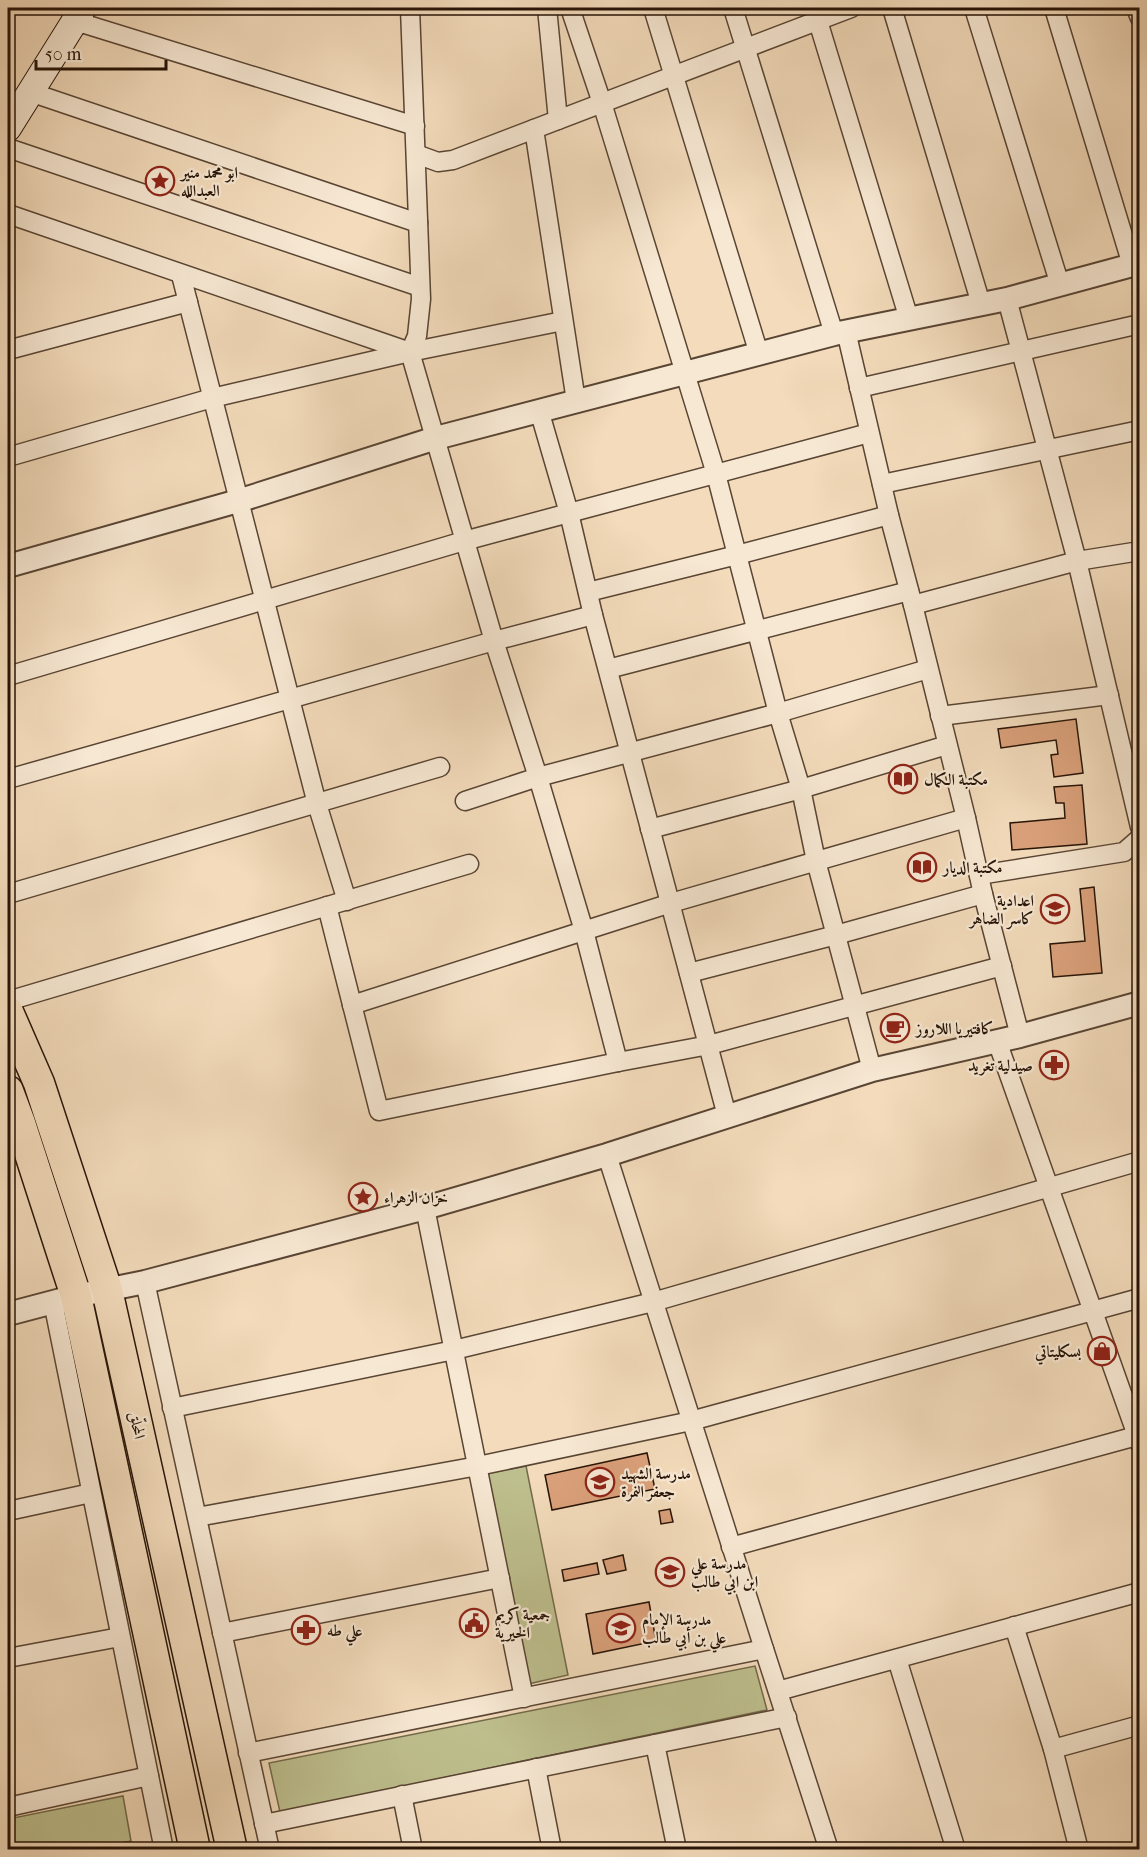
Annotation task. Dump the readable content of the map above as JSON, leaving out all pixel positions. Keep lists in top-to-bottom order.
{
  "streets": {
    "highway": ["المحلّق"]
  },
  "places": {
    "place": ["ابو محمد منير العبدالله", "خزان الزهراء"],
    "library": ["مكتبة الكمال", "مكتبة الديار"],
    "school or university": [
      "اعدادية كاسر الضاهر",
      "مدرسة الشهيد جعفر النمرة",
      "مدرسة علي ابن ابي طالب",
      "مدرسة الإمام علي بن أبي طالب"
    ],
    "cafe": ["كافتيريا اللاروز"],
    "pharmacy": ["صيدلية تغريد", "علي طه"],
    "shop": ["بسكليتاتي"],
    "public building": ["جمعية كريم الخيرية"]
  },
  "scale_bar": "50 m"
}
